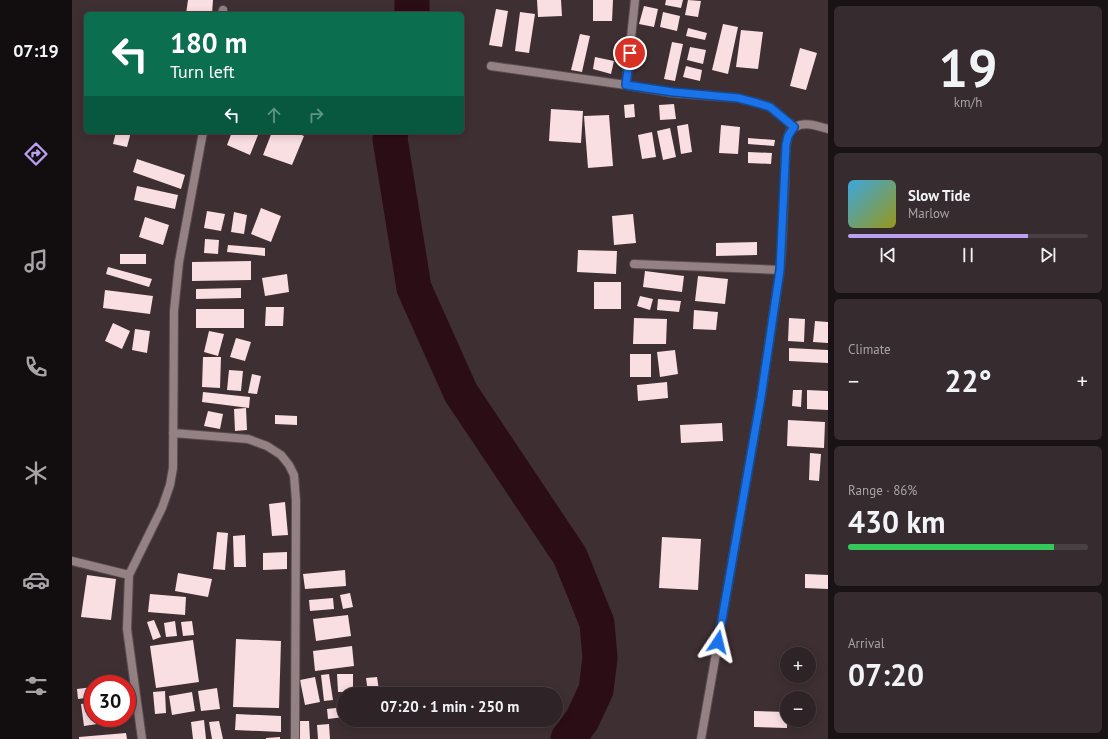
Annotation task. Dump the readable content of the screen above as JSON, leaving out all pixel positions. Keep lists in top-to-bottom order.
{
  "page": {
    "tabs": "07:19",
    "tile": [
      ["19", "km/h"],
      "Climate",
      ["Range · 86%", "430 km"],
      ["Arrival", "07:20"]
    ],
    "turn": ["180 m", "Turn left"],
    "song": ["Slow Tide", "Marlow"],
    "heat": ["−", "22°", "+"],
    "map_buttons": ["+", "−"],
    "limit": "30",
    "trip": "07:20 · 1 min · 250 m"
  }
}
